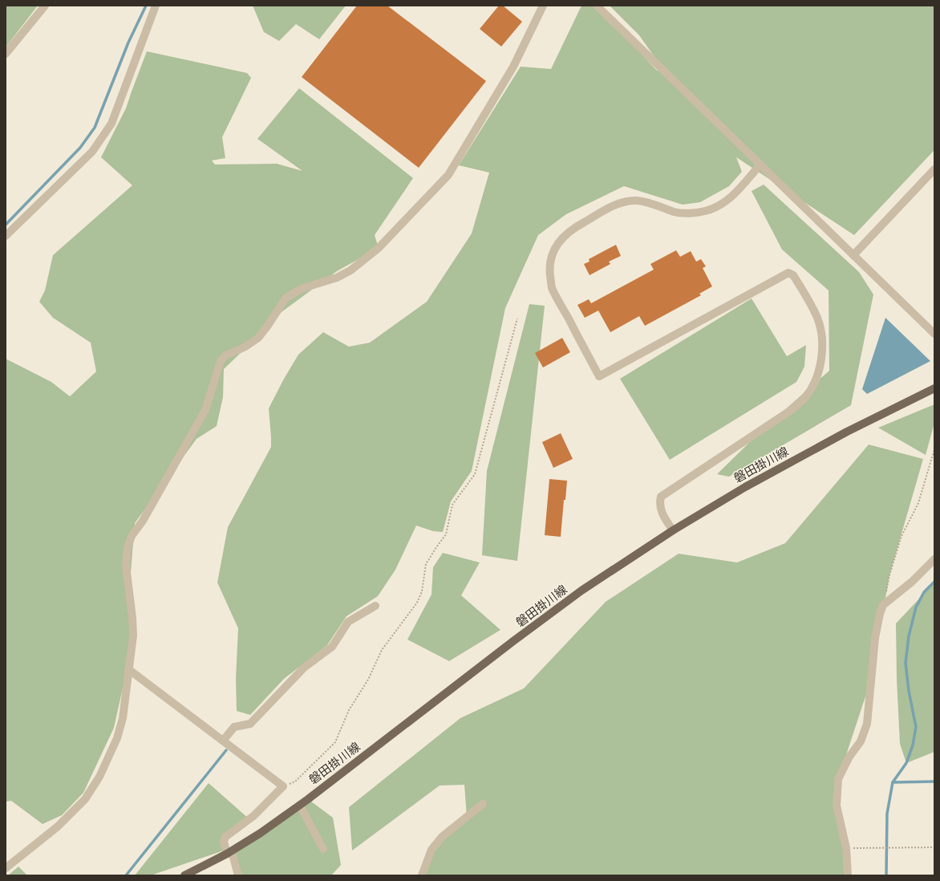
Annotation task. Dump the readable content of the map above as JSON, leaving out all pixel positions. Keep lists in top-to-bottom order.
{
  "streets": {
    "main road": ["磐田掛川線"]
  }
}
